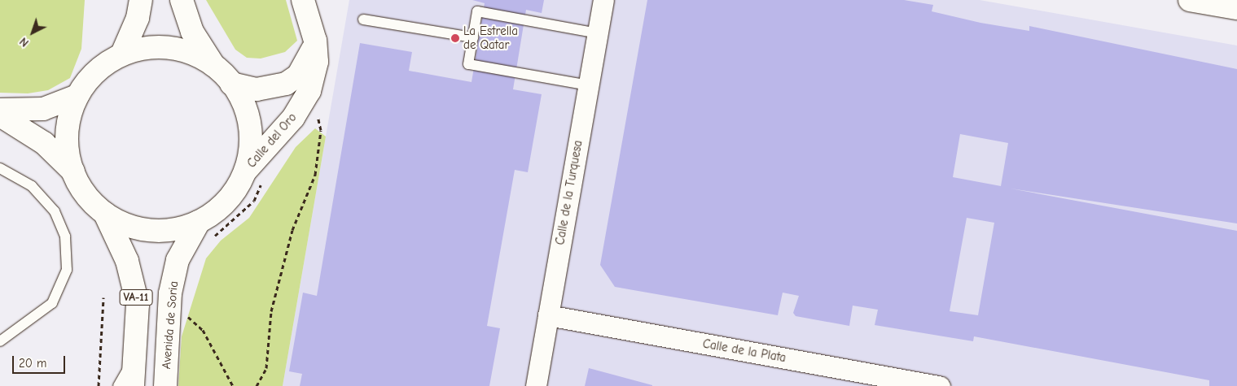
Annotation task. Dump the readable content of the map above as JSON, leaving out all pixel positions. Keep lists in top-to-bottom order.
{
  "streets": {
    "main road": ["Calle del Oro", "VA-11", "Avenida de Soria"],
    "street": ["Calle de la Turquesa", "Calle de la Plata"]
  },
  "crossings": [
    ["Calle del Oro", "VA-11"],
    ["Calle de la Turquesa", "Calle de la Plata"],
    ["VA-11", "Avenida de Soria"]
  ],
  "places": ["La Estrella de Qatar"],
  "scale_bar": "20 m",
  "north": "bottom left"
}
